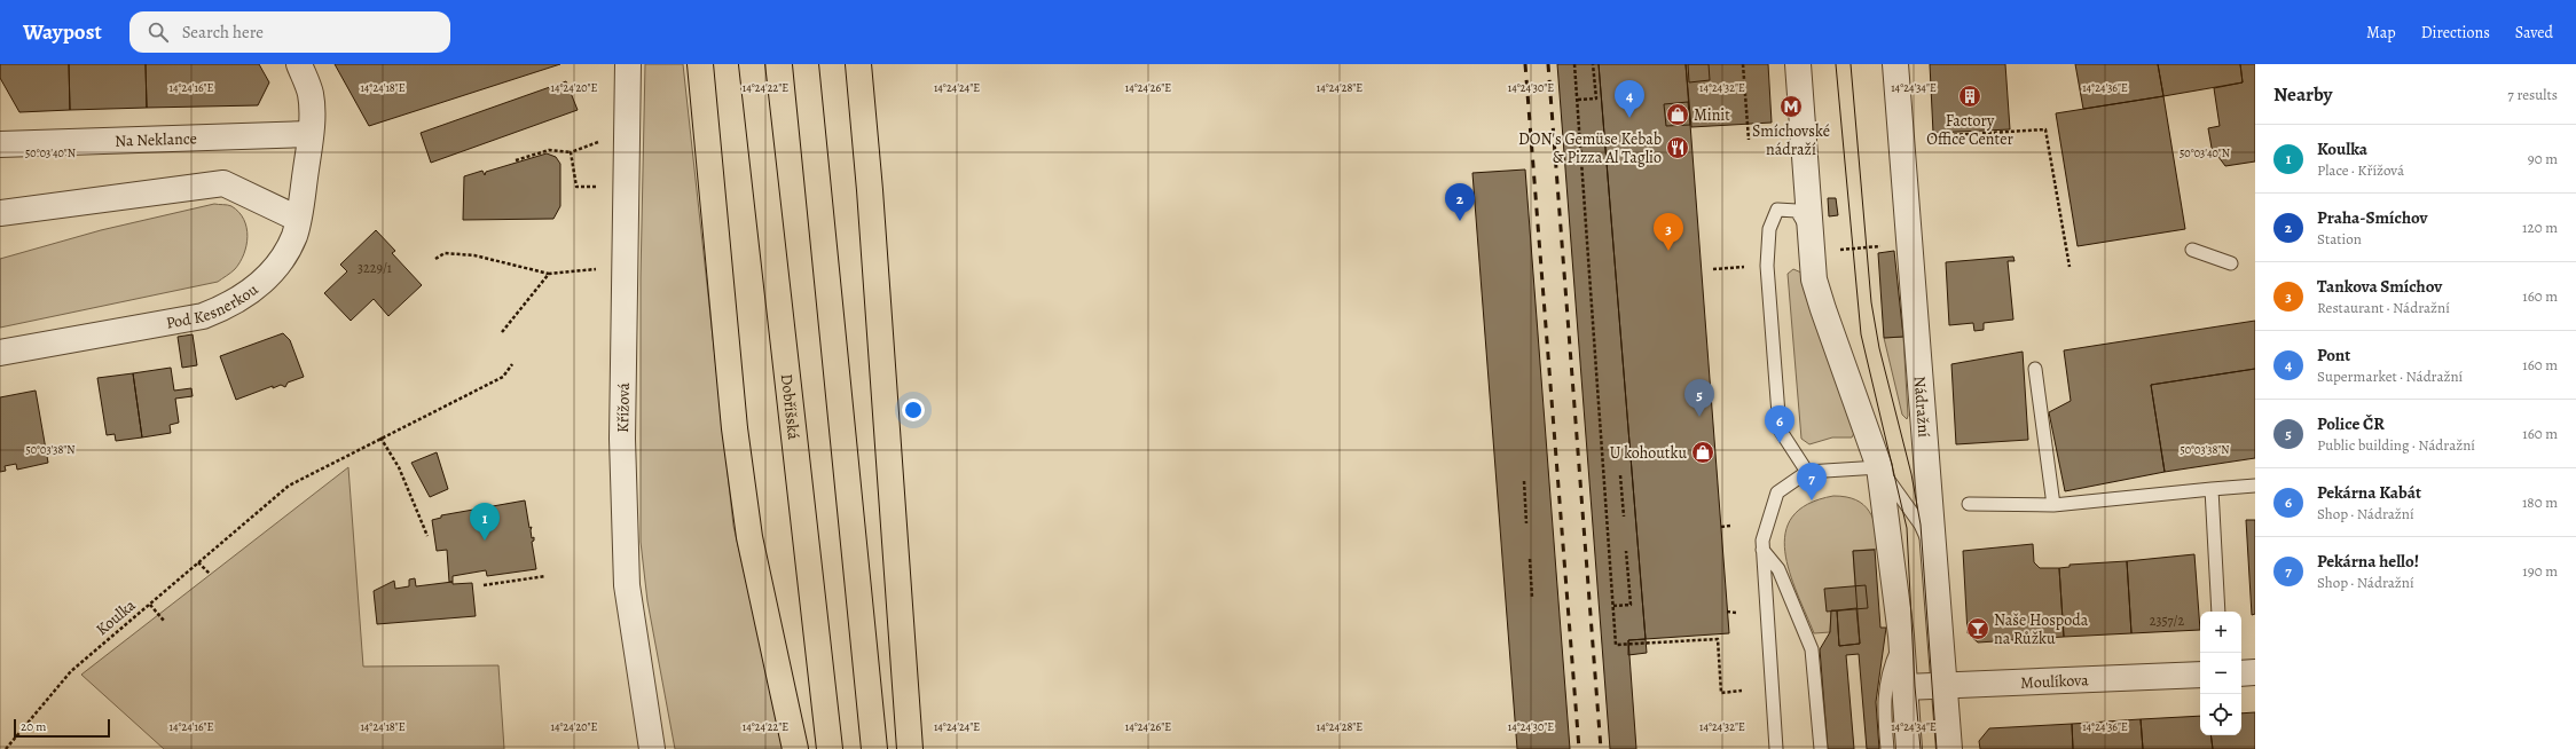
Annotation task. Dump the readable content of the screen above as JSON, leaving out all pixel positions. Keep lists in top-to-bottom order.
{
  "streets": {
    "highway": ["Dobříšská"],
    "street": [
      "Na Neklance",
      "Pod Kesnerkou",
      "Nádražní",
      "Křížová",
      "Moulíkova"
    ],
    "path": ["Koulka"]
  },
  "crossings": [
    ["Na Neklance", "Pod Kesnerkou"],
    ["Nádražní", "Moulíkova"]
  ],
  "places": {
    "building": ["Factory Office Center"],
    "metro station": ["Smíchovské nádraží"],
    "shop": ["Minit", "U kohoutku"],
    "restaurant": ["DON's Gemüse Kebab & Pizza Al Taglio"],
    "bar": ["Naše Hospoda na Růžku"]
  },
  "house_numbers": ["3229/1", "2357/2"],
  "scale_bar": "20 m",
  "page": {
    "header": "Waypost",
    "search": "Search here",
    "nav": ["Map", "Directions", "Saved"],
    "heading": ["Nearby", "7 results"],
    "pins": [
      "4",
      "2",
      "3",
      "5",
      "6",
      "7",
      "1"
    ],
    "list": [
      {
        "mark": "1",
        "name": "Koulka",
        "note": "Place · Křížová",
        "value": "90 m"
      },
      {
        "mark": "2",
        "name": "Praha-Smíchov",
        "note": "Station",
        "value": "120 m"
      },
      {
        "mark": "3",
        "name": "Tankova Smíchov",
        "note": "Restaurant · Nádražní",
        "value": "160 m"
      },
      {
        "mark": "4",
        "name": "Pont",
        "note": "Supermarket · Nádražní",
        "value": "160 m"
      },
      {
        "mark": "5",
        "name": "Police ČR",
        "note": "Public building · Nádražní",
        "value": "160 m"
      },
      {
        "mark": "6",
        "name": "Pekárna Kabát",
        "note": "Shop · Nádražní",
        "value": "180 m"
      },
      {
        "mark": "7",
        "name": "Pekárna hello!",
        "note": "Shop · Nádražní",
        "value": "190 m"
      }
    ],
    "map_buttons": ["+", "−"],
    "scale": "20 m"
  },
  "coordinates": [
    "14°24'16\"E",
    "14°24'18\"E",
    "14°24'20\"E",
    "14°24'22\"E",
    "14°24'24\"E",
    "14°24'26\"E",
    "14°24'28\"E",
    "14°24'30\"E",
    "14°24'32\"E",
    "14°24'34\"E",
    "14°24'36\"E",
    "50°03'40\"N",
    "50°03'38\"N"
  ]
}
